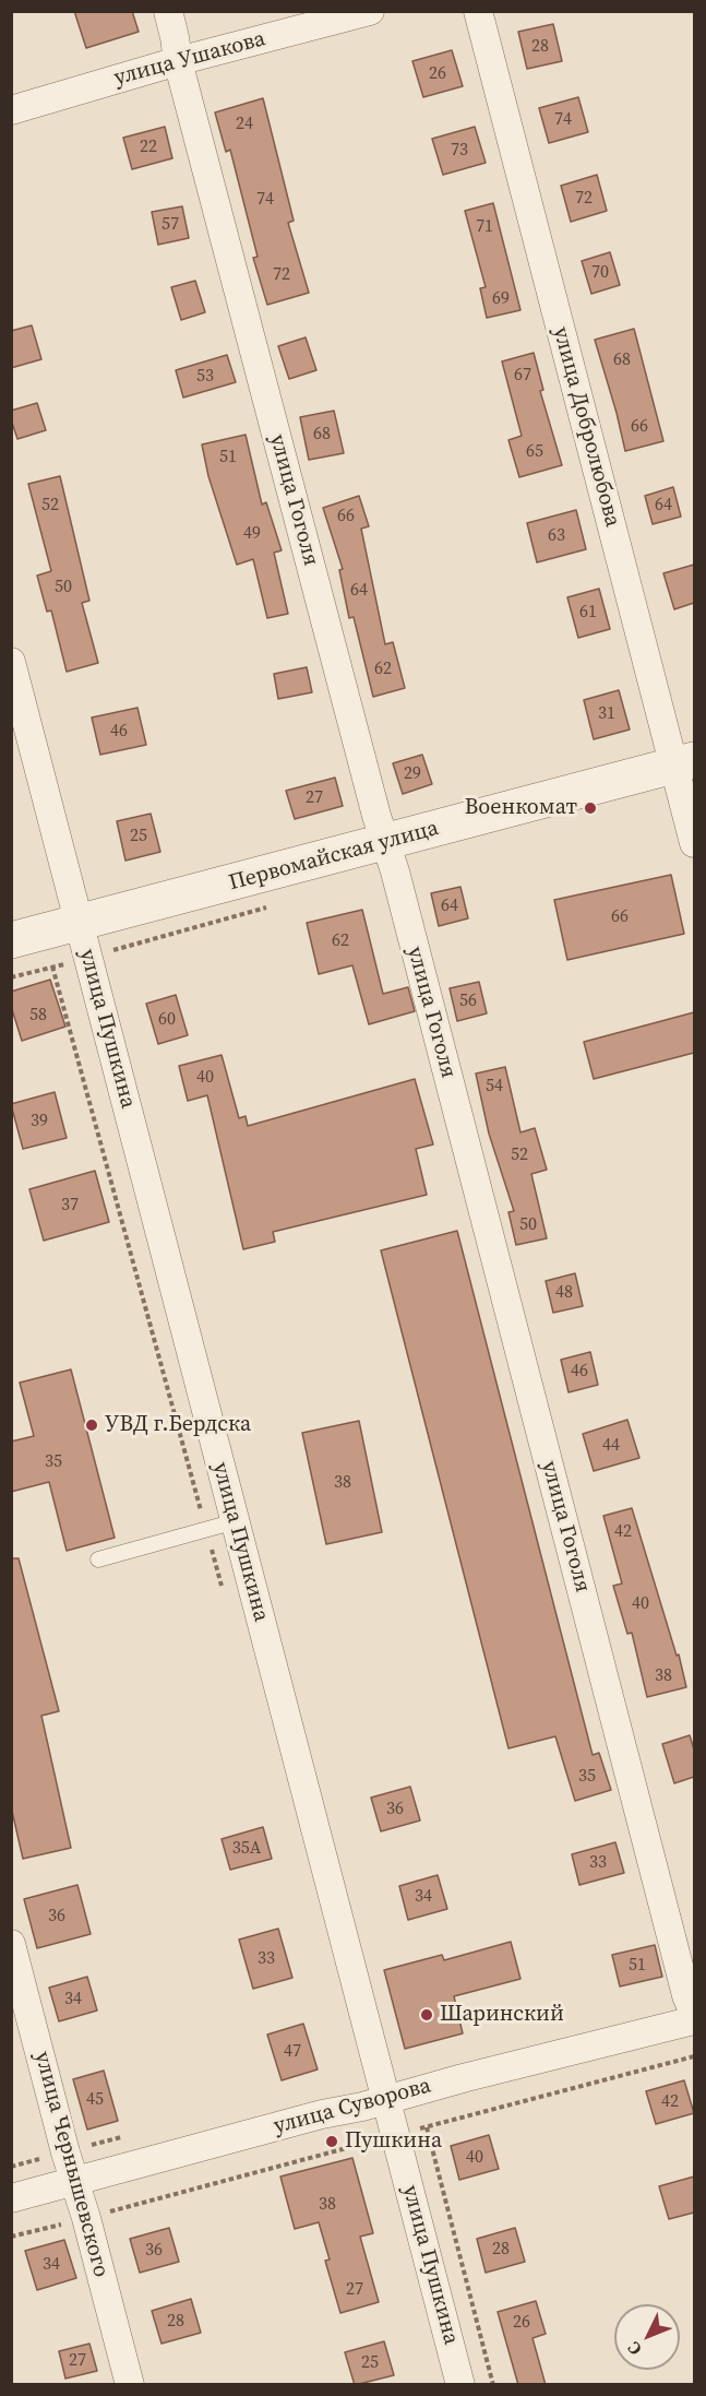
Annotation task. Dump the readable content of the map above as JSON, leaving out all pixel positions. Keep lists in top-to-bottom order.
{
  "streets": {
    "street": [
      "улица Ушакова",
      "улица Добролюбова",
      "улица Гоголя",
      "Первомайская улица",
      "улица Пушкина",
      "улица Суворова",
      "улица Чернышевского"
    ]
  },
  "crossings": [
    ["улица Ушакова", "улица Гоголя"],
    ["улица Добролюбова", "Первомайская улица"],
    ["улица Гоголя", "Первомайская улица"],
    ["Первомайская улица", "улица Пушкина"],
    ["улица Пушкина", "улица Суворова"],
    ["улица Суворова", "улица Чернышевского"]
  ],
  "places": [
    "Военкомат",
    "УВД г.Бердска",
    "Шаринский",
    "Пушкина"
  ],
  "house_numbers": [
    "28",
    "26",
    "74",
    "24",
    "22",
    "73",
    "72",
    "74",
    "57",
    "71",
    "70",
    "72",
    "69",
    "68",
    "67",
    "53",
    "66",
    "68",
    "65",
    "51",
    "52",
    "64",
    "66",
    "49",
    "63",
    "50",
    "64",
    "61",
    "62",
    "31",
    "46",
    "29",
    "27",
    "25",
    "64",
    "66",
    "62",
    "56",
    "58",
    "60",
    "40",
    "54",
    "39",
    "52",
    "37",
    "50",
    "48",
    "46",
    "44",
    "35",
    "38",
    "42",
    "40",
    "38",
    "35",
    "36",
    "35А",
    "33",
    "34",
    "36",
    "33",
    "51",
    "34",
    "47",
    "45",
    "42",
    "40",
    "38",
    "28",
    "36",
    "34",
    "27",
    "28",
    "26",
    "27",
    "25"
  ],
  "north": "bottom left"
}
